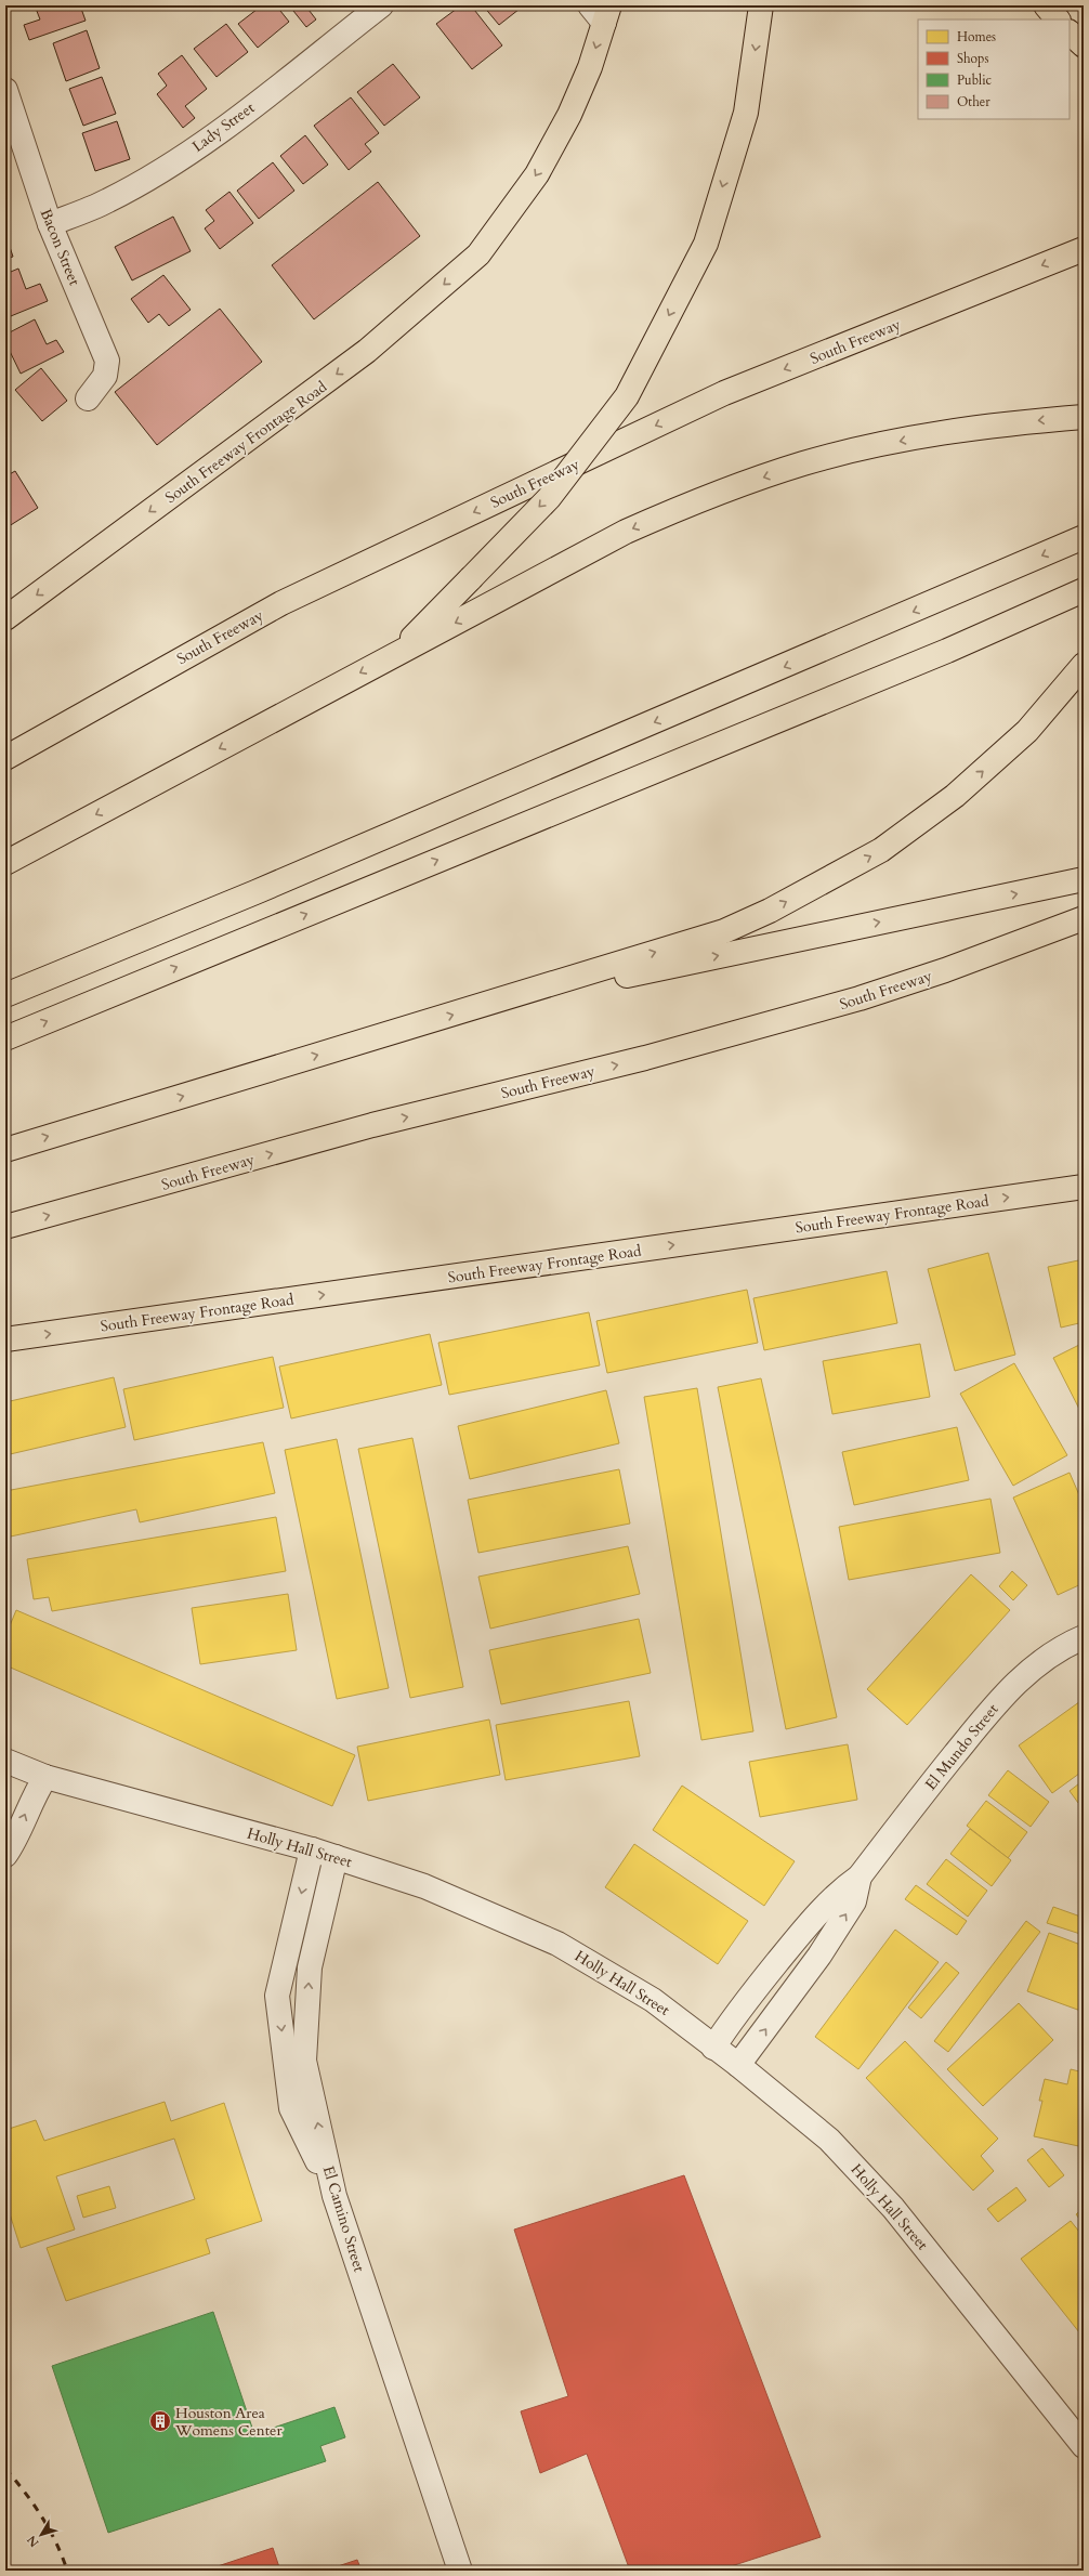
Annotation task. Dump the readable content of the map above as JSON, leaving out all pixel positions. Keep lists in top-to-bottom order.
{
  "streets": {
    "main road": ["South Freeway", "South Freeway Frontage Road"],
    "street": [
      "Lady Street",
      "Bacon Street",
      "El Mundo Street",
      "Holly Hall Street",
      "El Camino Street"
    ]
  },
  "crossings": [
    ["Lady Street", "Bacon Street"],
    ["El Mundo Street", "Holly Hall Street"],
    ["Holly Hall Street", "El Camino Street"]
  ],
  "places": {
    "building": ["Houston Area Womens Center"]
  },
  "legend": [
    "Homes",
    "Shops",
    "Public",
    "Other"
  ],
  "north": "bottom left"
}
